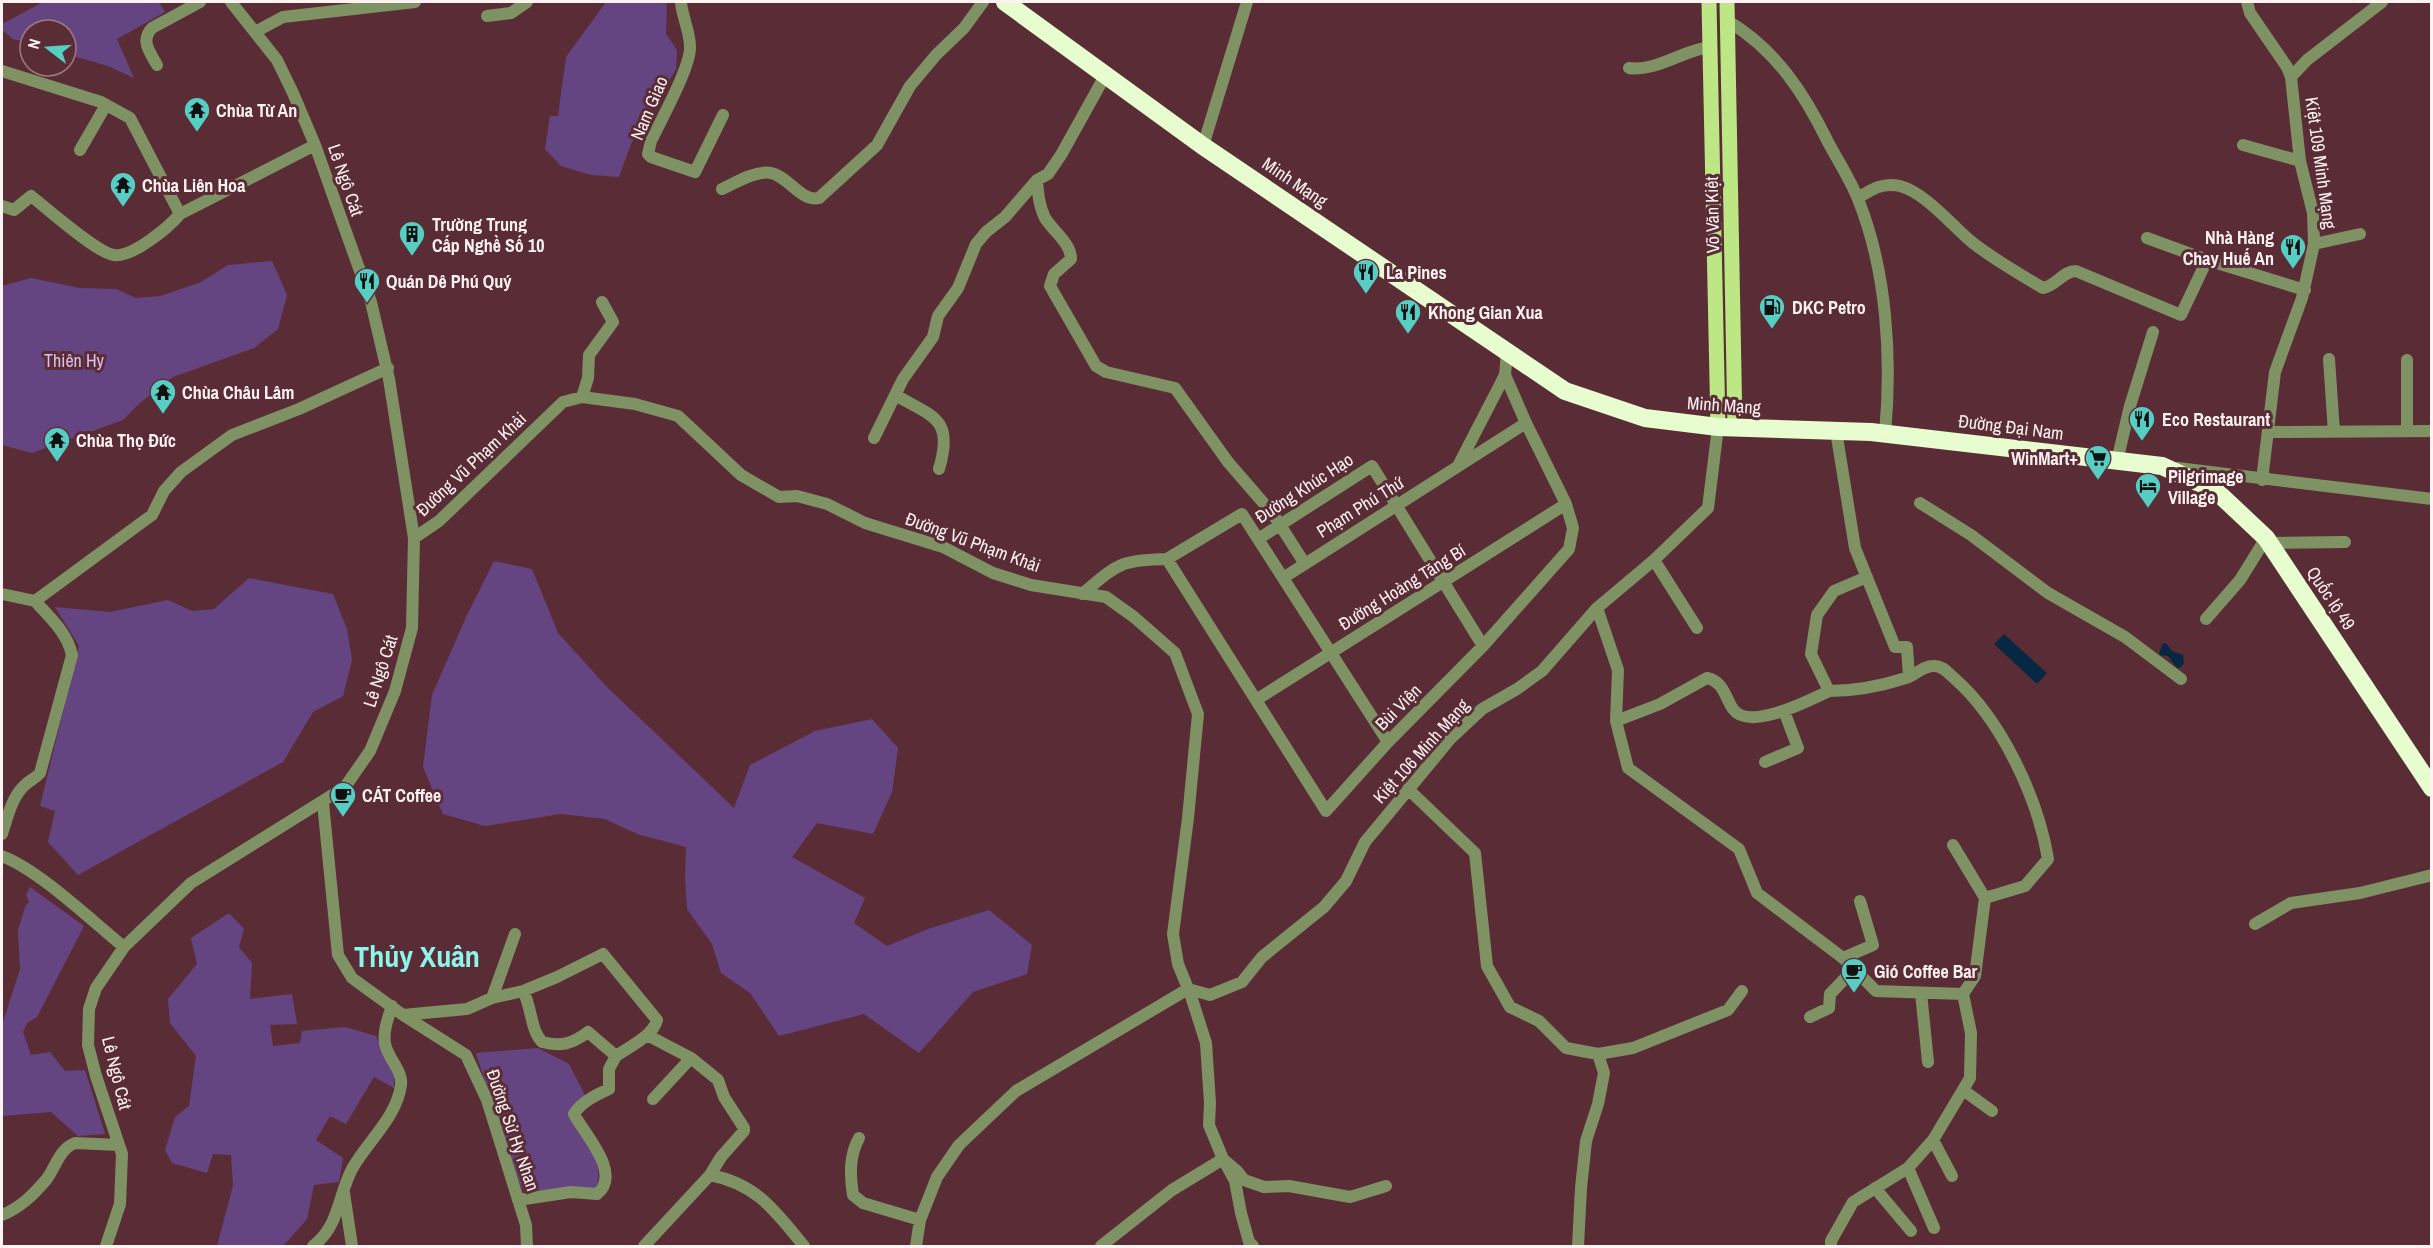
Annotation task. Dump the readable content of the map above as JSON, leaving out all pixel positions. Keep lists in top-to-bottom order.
{
  "streets": {
    "highway": ["Minh Mạng", "Đường Đại Nam", "Quốc lộ 49"],
    "main road": ["Võ Văn Kiệt"],
    "street": [
      "Nam Giao",
      "Kiệt 109 Minh Mạng",
      "Lê Ngô Cát",
      "Đường Vũ Phạm Khải",
      "Đường Khúc Hạo",
      "Phạm Phú Thứ",
      "Đường Hoàng Tăng Bí",
      "Bùi Viện",
      "Kiệt 106 Minh Mạng",
      "Đường Sử Hy Nhan"
    ]
  },
  "crossings": [
    ["Kiệt 109 Minh Mạng", "Đường Đại Nam"],
    ["Lê Ngô Cát", "Đường Vũ Phạm Khải"],
    ["Lê Ngô Cát", "Đường Sử Hy Nhan"],
    ["Minh Mạng", "Võ Văn Kiệt"],
    ["Minh Mạng", "Đường Đại Nam"],
    ["Minh Mạng", "Phạm Phú Thứ"],
    ["Minh Mạng", "Kiệt 106 Minh Mạng"],
    ["Võ Văn Kiệt", "Kiệt 106 Minh Mạng"],
    ["Đường Đại Nam", "Quốc lộ 49"],
    ["Đường Vũ Phạm Khải", "Kiệt 106 Minh Mạng"],
    ["Đường Khúc Hạo", "Phạm Phú Thứ"],
    ["Đường Khúc Hạo", "Đường Hoàng Tăng Bí"],
    ["Đường Khúc Hạo", "Bùi Viện"],
    ["Phạm Phú Thứ", "Bùi Viện"],
    ["Đường Hoàng Tăng Bí", "Bùi Viện"]
  ],
  "districts": ["Thủy Xuân"],
  "parks": ["Thiên Hy"],
  "places": {
    "temple": [
      "Chùa Từ An",
      "Chùa Liên Hoa",
      "Chùa Châu Lâm",
      "Chùa Thọ Đức"
    ],
    "building": ["Trường Trung Cấp Nghề Số 10"],
    "restaurant": [
      "Nhà Hàng Chay Huế An",
      "La Pines",
      "Quán Dê Phú Quý",
      "Khong Gian Xua",
      "Eco Restaurant"
    ],
    "fuel station": ["DKC Petro"],
    "supermarket": ["WinMart+"],
    "hotel": ["Pilgrimage Village"],
    "cafe": ["CÁT Coffee", "Gió Coffee Bar"]
  },
  "north": "left"
}
